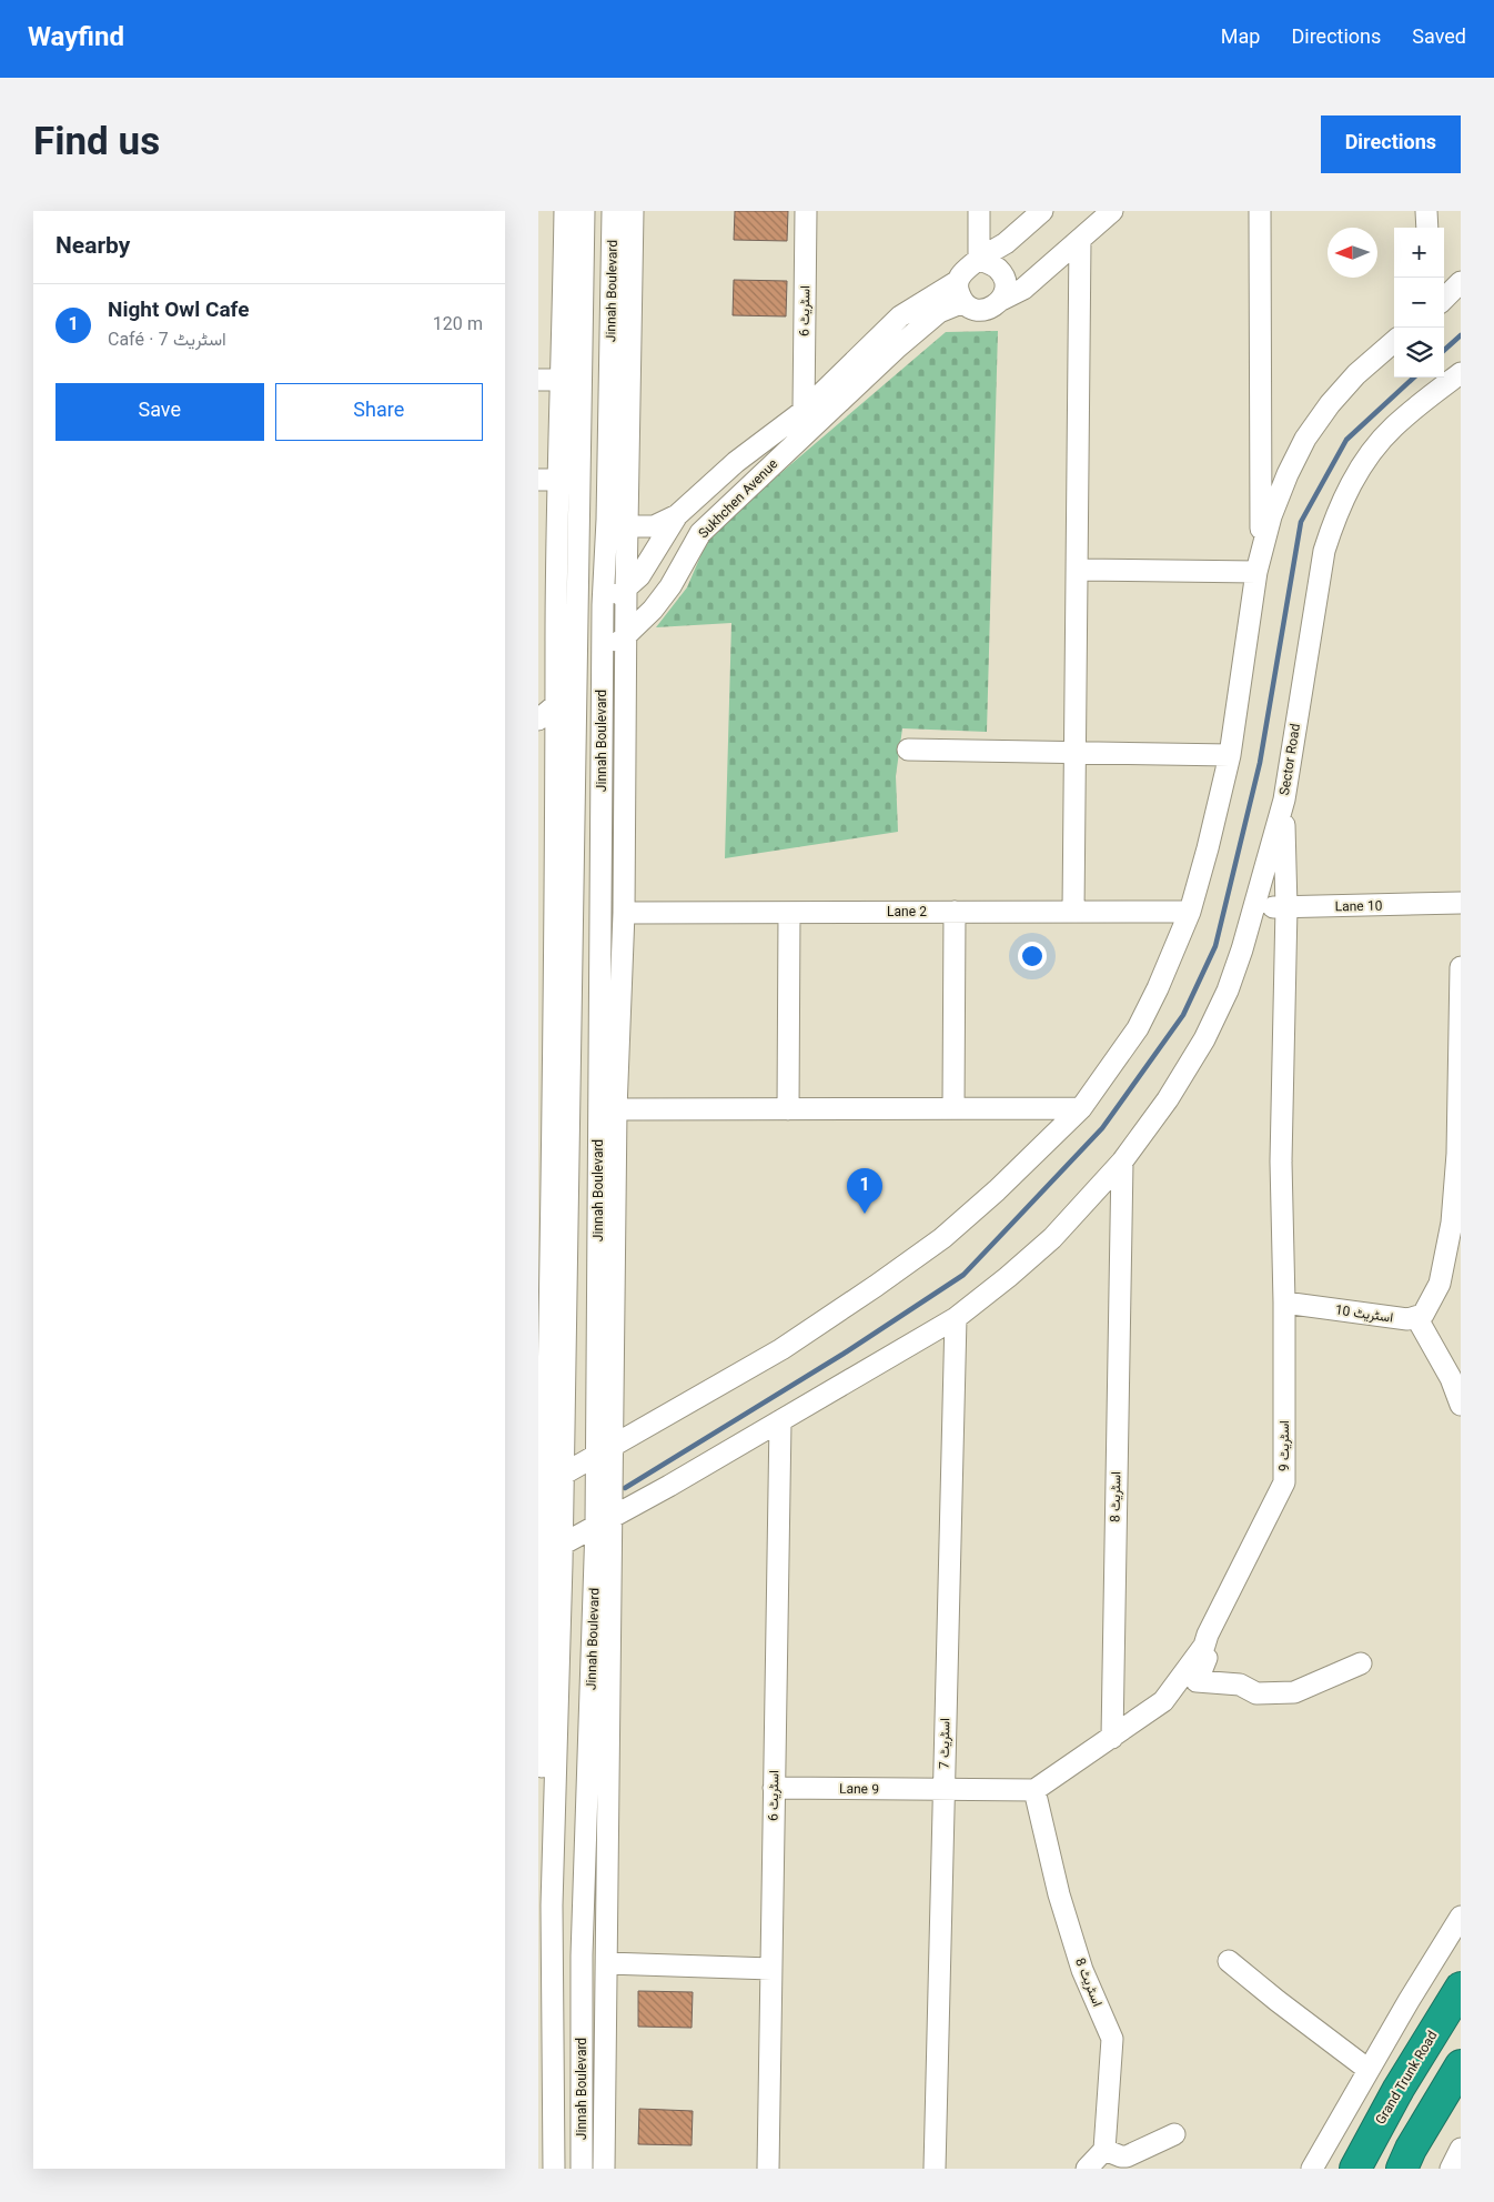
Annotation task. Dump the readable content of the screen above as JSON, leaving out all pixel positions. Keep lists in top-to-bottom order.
{
  "streets": {
    "highway": ["Grand Trunk Road"],
    "street": [
      "Jinnah Boulevard",
      "اسٹریٹ 6",
      "Sukhchen Avenue",
      "Sector Road",
      "Lane 10",
      "Lane 2",
      "اسٹریٹ 10",
      "اسٹریٹ 9",
      "اسٹریٹ 8",
      "اسٹریٹ 7",
      "Lane 9"
    ]
  },
  "crossings": [
    ["Jinnah Boulevard", "Sukhchen Avenue"],
    ["Jinnah Boulevard", "Sector Road"],
    ["اسٹریٹ 6", "Sukhchen Avenue"],
    ["اسٹریٹ 6", "Sector Road"],
    ["اسٹریٹ 6", "Lane 9"],
    ["Sector Road", "Lane 10"],
    ["Sector Road", "اسٹریٹ 9"],
    ["Sector Road", "اسٹریٹ 8"],
    ["Sector Road", "اسٹریٹ 7"],
    ["Lane 10", "اسٹریٹ 9"],
    ["اسٹریٹ 10", "اسٹریٹ 9"],
    ["اسٹریٹ 9", "اسٹریٹ 8"],
    ["اسٹریٹ 7", "Lane 9"]
  ],
  "north": "left",
  "page": {
    "header": "Wayfind",
    "nav": ["Map", "Directions", "Saved"],
    "title": "Find us",
    "buttons": [
      "Directions",
      ["Save", "Share"]
    ],
    "heading": "Nearby",
    "map_buttons": ["+", "−"],
    "list": [
      {
        "mark": "1",
        "name": "Night Owl Cafe",
        "note": "Café · اسٹریٹ 7",
        "value": "120 m"
      }
    ],
    "pins": "1"
  }
}
